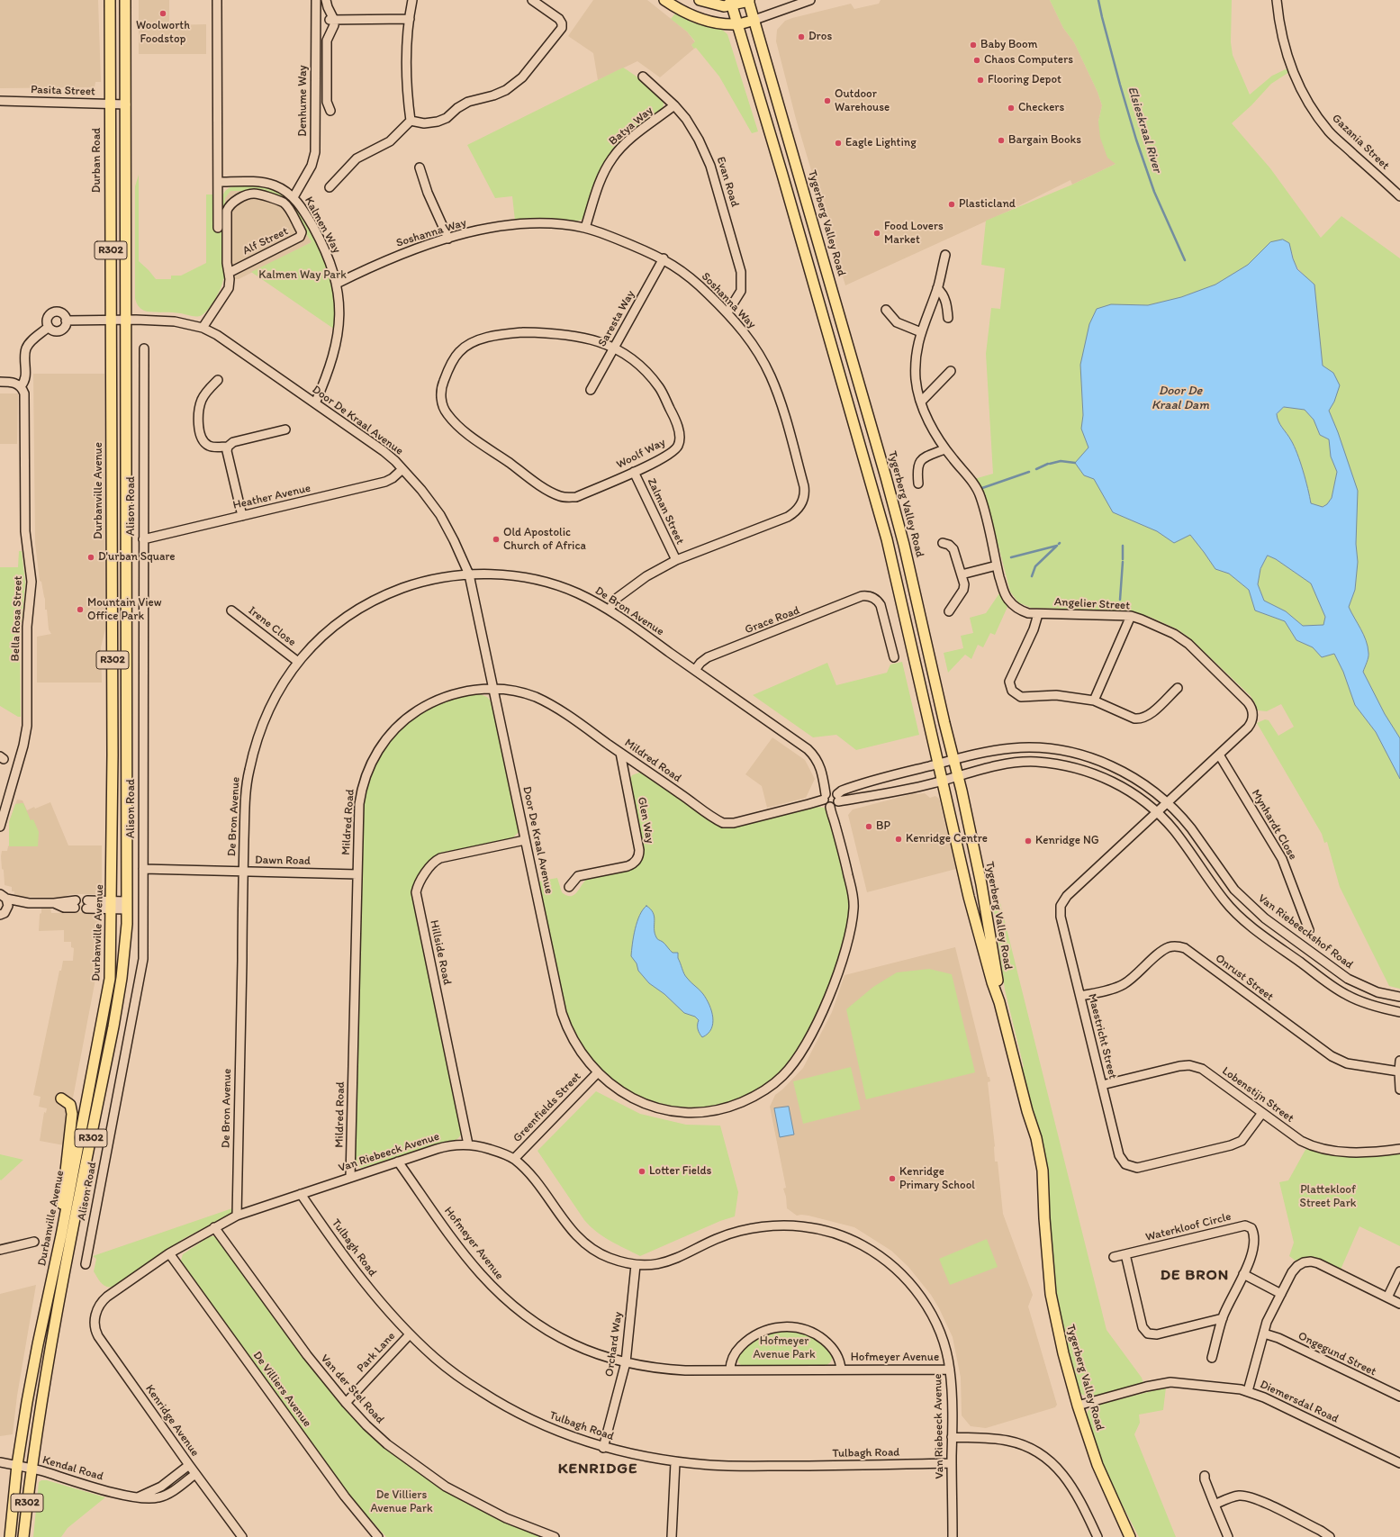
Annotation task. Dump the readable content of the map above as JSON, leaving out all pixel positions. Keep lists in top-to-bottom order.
{
  "streets": {
    "main road": [
      "Durban Road",
      "Tygerberg Valley Road",
      "R302",
      "Durbanville Avenue"
    ],
    "street": [
      "Pasita Street",
      "Denhume Way",
      "Batya Way",
      "Gazania Street",
      "Evan Road",
      "Kalmen Way",
      "Soshanna Way",
      "Alf Street",
      "Saresta Way",
      "Door De Kraal Avenue",
      "Woolf Way",
      "Heather Avenue",
      "Alison Road",
      "Zalman Street",
      "Angelier Street",
      "De Bron Avenue",
      "Bella Rosa Street",
      "Grace Road",
      "Irene Close",
      "Mildred Road",
      "Glen Way",
      "Mynhardt Close",
      "Dawn Road",
      "Van Riebeeckshof Road",
      "Hillside Road",
      "Onrust Street",
      "Maestricht Street",
      "Lobenstijn Street",
      "Greenfields Street",
      "Van Riebeeck Avenue",
      "Waterkloof Circle",
      "Hofmeyer Avenue",
      "Tulbagh Road",
      "Orchard Way",
      "Park Lane",
      "Ongegund Street",
      "De Villiers Avenue",
      "Van der Stel Road",
      "Diemersdal Road",
      "Kenridge Avenue",
      "Kendal Road"
    ]
  },
  "crossings": [
    ["Pasita Street", "Durban Road"],
    ["Pasita Street", "R302"],
    ["Denhume Way", "Kalmen Way"],
    ["Batya Way", "Evan Road"],
    ["Batya Way", "Soshanna Way"],
    ["Durban Road", "Door De Kraal Avenue"],
    ["Durban Road", "Durbanville Avenue"],
    ["Evan Road", "Soshanna Way"],
    ["Tygerberg Valley Road", "Mildred Road"],
    ["Tygerberg Valley Road", "Van Riebeeckshof Road"],
    ["Tygerberg Valley Road", "Diemersdal Road"],
    ["Kalmen Way", "Soshanna Way"],
    ["Kalmen Way", "Door De Kraal Avenue"],
    ["Soshanna Way", "Saresta Way"],
    ["Soshanna Way", "Zalman Street"],
    ["Soshanna Way", "De Bron Avenue"],
    ["Alf Street", "Door De Kraal Avenue"],
    ["R302", "Door De Kraal Avenue"],
    ["R302", "Durbanville Avenue"],
    ["Saresta Way", "Woolf Way"],
    ["Door De Kraal Avenue", "Durbanville Avenue"],
    ["Door De Kraal Avenue", "Heather Avenue"],
    ["Door De Kraal Avenue", "De Bron Avenue"],
    ["Door De Kraal Avenue", "Mildred Road"],
    ["Door De Kraal Avenue", "Hillside Road"],
    ["Door De Kraal Avenue", "Greenfields Street"],
    ["Woolf Way", "Zalman Street"],
    ["Durbanville Avenue", "Kendal Road"],
    ["Heather Avenue", "Alison Road"],
    ["Alison Road", "Dawn Road"],
    ["Angelier Street", "Mynhardt Close"],
    ["Angelier Street", "Van Riebeeckshof Road"],
    ["Angelier Street", "Maestricht Street"],
    ["De Bron Avenue", "Grace Road"],
    ["De Bron Avenue", "Irene Close"],
    ["De Bron Avenue", "Mildred Road"],
    ["De Bron Avenue", "Dawn Road"],
    ["De Bron Avenue", "Van Riebeeck Avenue"],
    ["Mildred Road", "Glen Way"],
    ["Mildred Road", "Dawn Road"],
    ["Mildred Road", "Van Riebeeckshof Road"],
    ["Mildred Road", "Van Riebeeck Avenue"],
    ["Van Riebeeckshof Road", "Maestricht Street"],
    ["Hillside Road", "Van Riebeeck Avenue"],
    ["Onrust Street", "Maestricht Street"],
    ["Maestricht Street", "Lobenstijn Street"],
    ["Greenfields Street", "Van Riebeeck Avenue"],
    ["Van Riebeeck Avenue", "Hofmeyer Avenue"],
    ["Van Riebeeck Avenue", "Tulbagh Road"],
    ["Van Riebeeck Avenue", "Orchard Way"],
    ["Van Riebeeck Avenue", "De Villiers Avenue"],
    ["Van Riebeeck Avenue", "Van der Stel Road"],
    ["Van Riebeeck Avenue", "Kenridge Avenue"],
    ["Hofmeyer Avenue", "Orchard Way"],
    ["Tulbagh Road", "Orchard Way"],
    ["Tulbagh Road", "Park Lane"],
    ["Park Lane", "Van der Stel Road"],
    ["Kenridge Avenue", "Kendal Road"]
  ],
  "districts": ["DE BRON", "KENRIDGE"],
  "water": ["Elsieskraal River", "Door De Kraal Dam"],
  "parks": [
    "Kalmen Way Park",
    "Plattekloof Street Park",
    "Hofmeyer Avenue Park",
    "De Villiers Avenue Park"
  ],
  "places": [
    "Woolworth Foodstop",
    "Dros",
    "Baby Boom",
    "Chaos Computers",
    "Flooring Depot",
    "Outdoor Warehouse",
    "Checkers",
    "Bargain Books",
    "Eagle Lighting",
    "Plasticland",
    "Food Lovers Market",
    "Old Apostolic Church of Africa",
    "D'urban Square",
    "Mountain View Office Park",
    "BP",
    "Kenridge Centre",
    "Kenridge NG",
    "Lotter Fields",
    "Kenridge Primary School"
  ]
}
